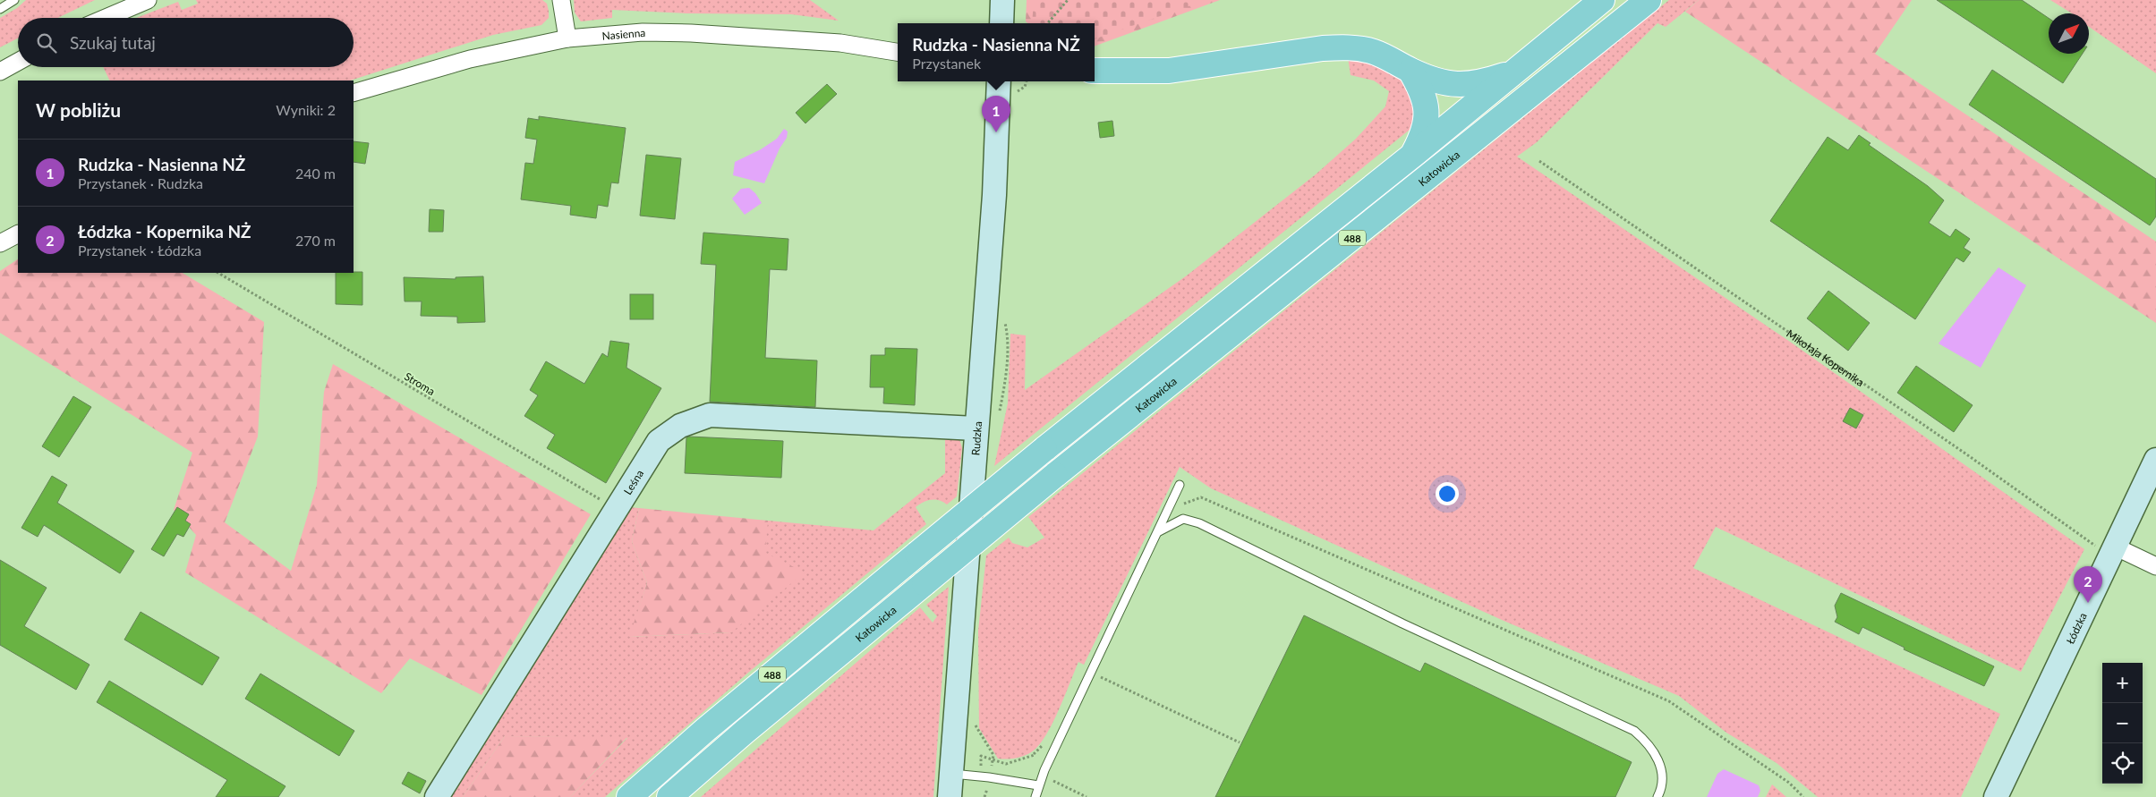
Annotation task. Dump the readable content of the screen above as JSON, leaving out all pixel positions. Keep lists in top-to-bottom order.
{
  "streets": {
    "main road": ["Katowicka", "488"],
    "street": [
      "Nasienna",
      "Rudzka",
      "Leśna",
      "Łódzka"
    ],
    "path": ["Mikołaja Kopernika", "Stroma"]
  },
  "crossings": [
    ["Mikołaja Kopernika", "Łódzka"],
    ["Stroma", "Leśna"],
    ["Rudzka", "Leśna"]
  ],
  "north": "top right",
  "page": {
    "search": "Szukaj tutaj",
    "popup": ["Rudzka - Nasienna NŻ", "Przystanek"],
    "heading": ["W pobliżu", "Wyniki: 2"],
    "pins": ["1", "2"],
    "list": [
      {
        "mark": "1",
        "name": "Rudzka - Nasienna NŻ",
        "note": "Przystanek · Rudzka",
        "value": "240 m"
      },
      {
        "mark": "2",
        "name": "Łódzka - Kopernika NŻ",
        "note": "Przystanek · Łódzka",
        "value": "270 m"
      }
    ],
    "map_buttons": ["+", "−"]
  }
}
